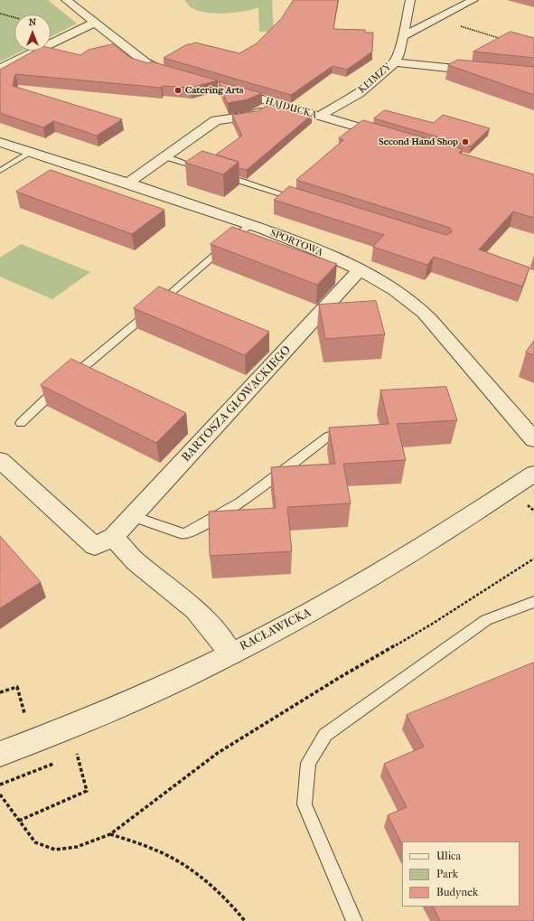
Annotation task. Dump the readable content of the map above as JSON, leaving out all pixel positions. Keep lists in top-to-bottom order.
{
  "streets": {
    "street": [
      "KLIMZY",
      "HAJDUCKA",
      "SPORTOWA",
      "BARTOSZA GŁOWACKIEGO",
      "RACŁAWICKA"
    ]
  },
  "crossings": [
    ["KLIMZY", "HAJDUCKA"],
    ["SPORTOWA", "BARTOSZA GŁOWACKIEGO"]
  ],
  "places": ["Catering Arts", "Second Hand Shop"],
  "legend": ["Ulica", "Park", "Budynek"],
  "north": "top"
}
